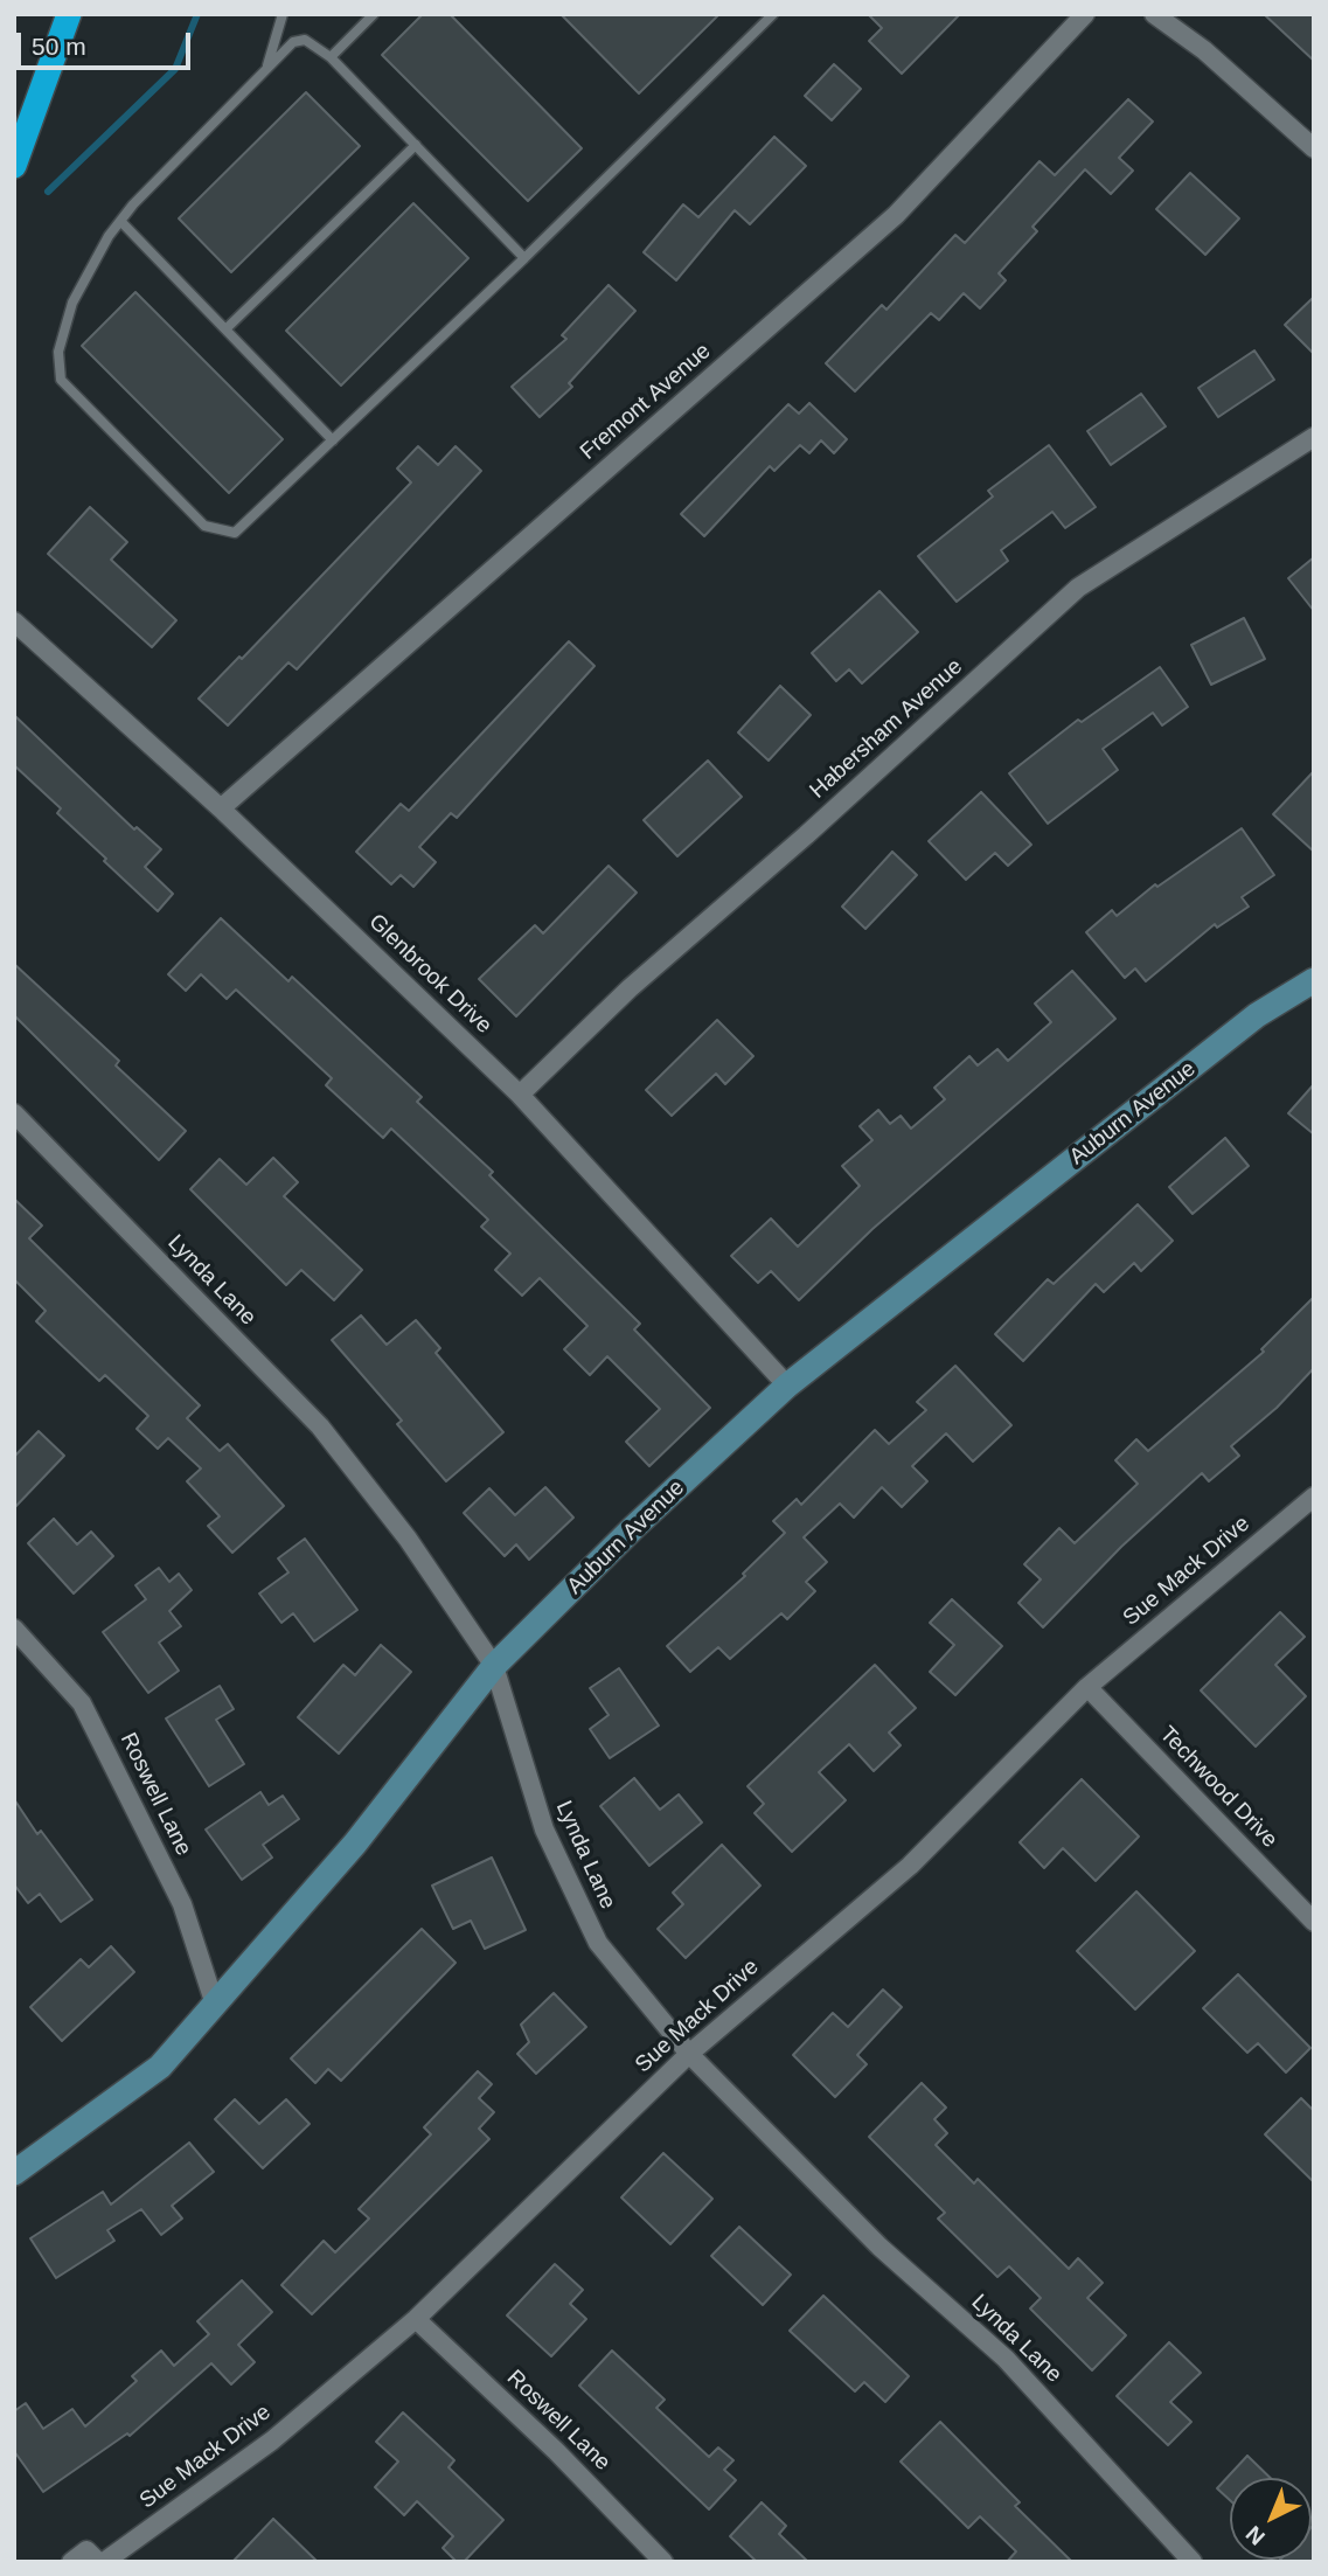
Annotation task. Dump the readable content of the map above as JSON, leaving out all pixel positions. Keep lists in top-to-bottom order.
{
  "streets": {
    "street": [
      "Fremont Avenue",
      "Habersham Avenue",
      "Glenbrook Drive",
      "Auburn Avenue",
      "Lynda Lane",
      "Sue Mack Drive",
      "Techwood Drive",
      "Roswell Lane"
    ]
  },
  "crossings": [
    ["Fremont Avenue", "Glenbrook Drive"],
    ["Habersham Avenue", "Glenbrook Drive"],
    ["Glenbrook Drive", "Auburn Avenue"],
    ["Auburn Avenue", "Lynda Lane"],
    ["Auburn Avenue", "Roswell Lane"],
    ["Lynda Lane", "Sue Mack Drive"],
    ["Sue Mack Drive", "Techwood Drive"],
    ["Sue Mack Drive", "Roswell Lane"]
  ],
  "scale_bar": "50 m",
  "north": "bottom left"
}
